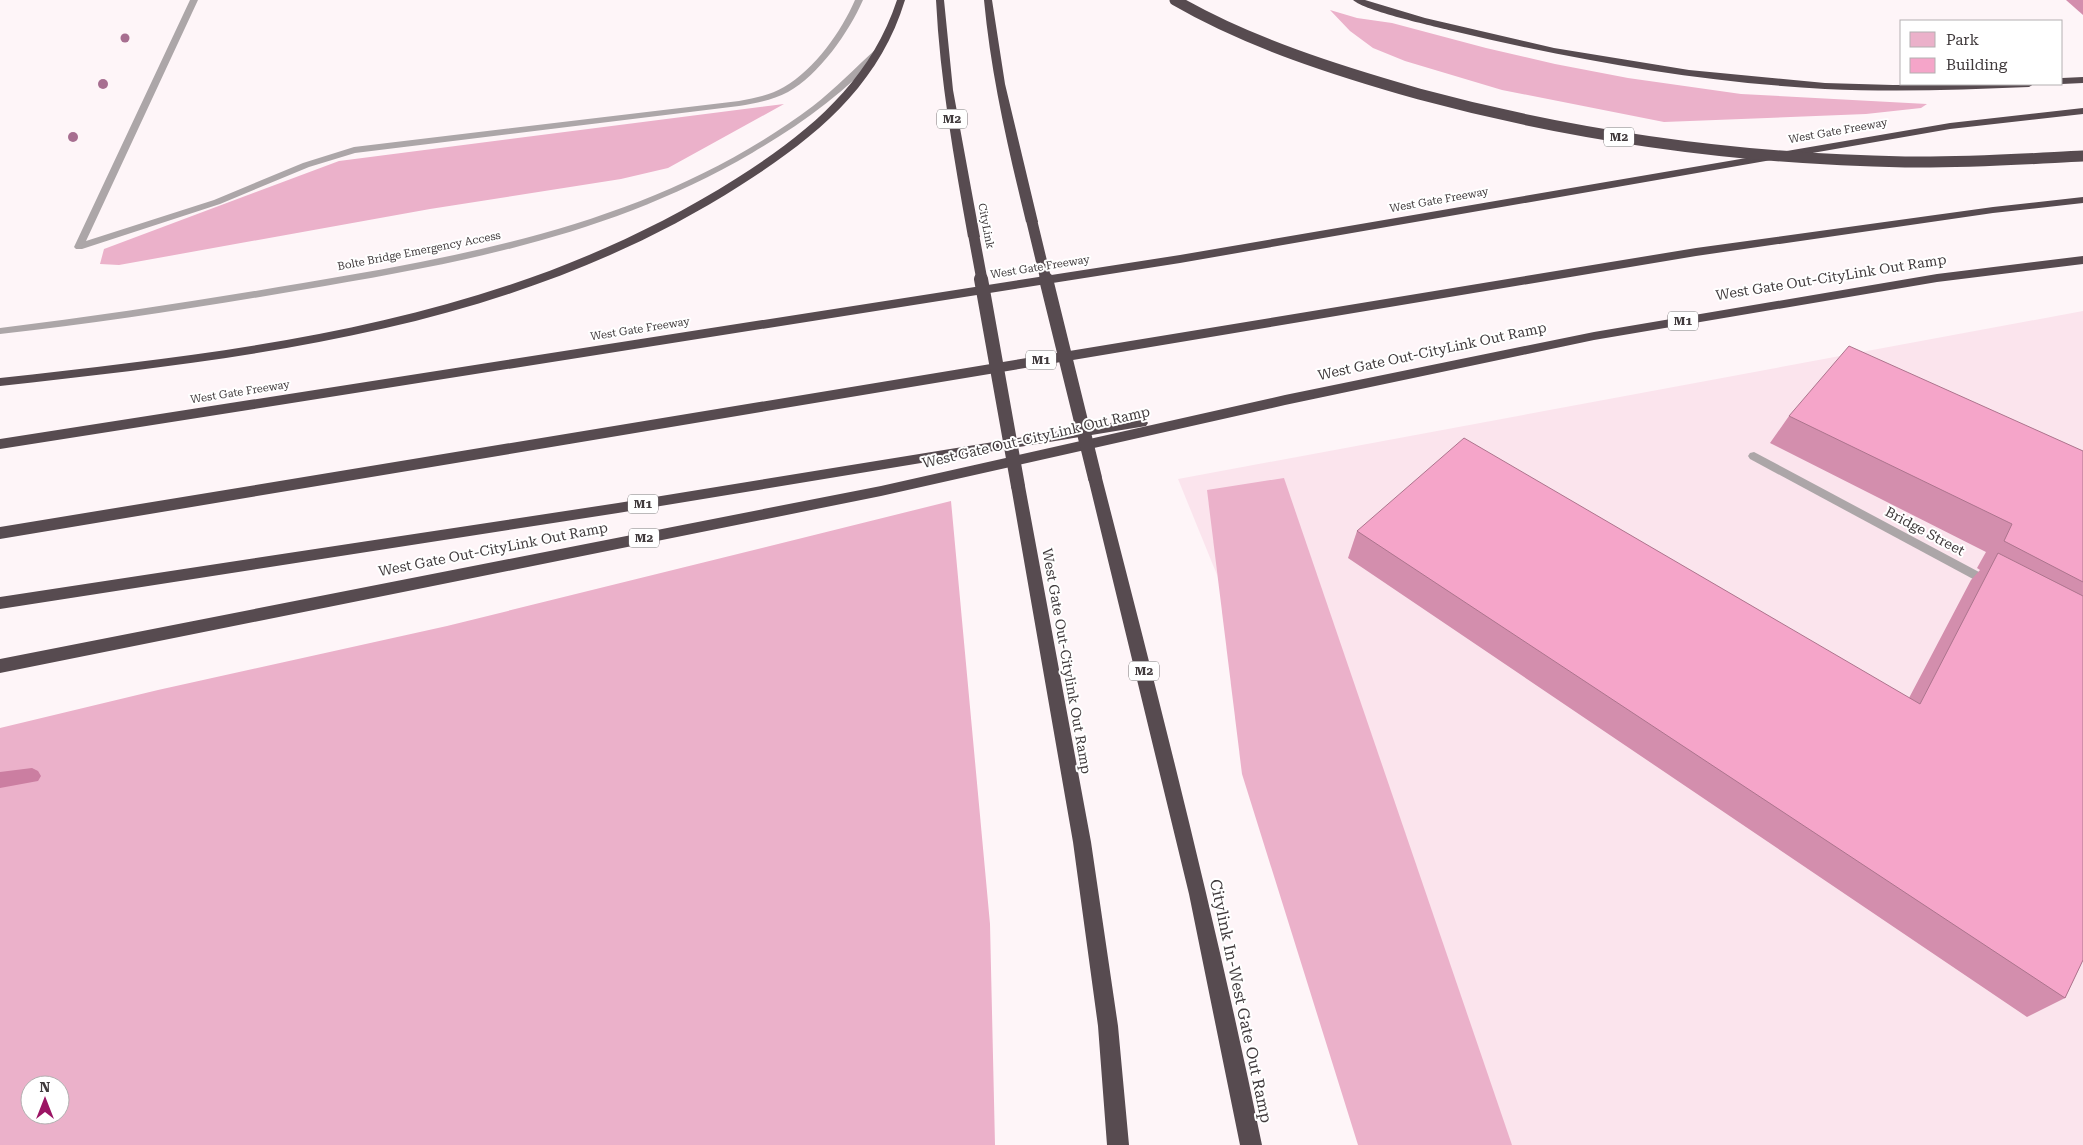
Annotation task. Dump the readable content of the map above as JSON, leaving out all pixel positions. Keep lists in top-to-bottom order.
{
  "streets": {
    "highway": [
      "M2",
      "West Gate Freeway",
      "CityLink",
      "West Gate Out-CityLink Out Ramp",
      "M1",
      "West Gate Out-Citylink Out Ramp",
      "Citylink In-West Gate Out Ramp"
    ],
    "lane": ["Bolte Bridge Emergency Access", "Bridge Street"]
  },
  "crossings": [
    ["CityLink", "West Gate Out-Citylink Out Ramp"],
    ["West Gate Out-CityLink Out Ramp", "M1"]
  ],
  "legend": ["Park", "Building"],
  "north": "top"
}
